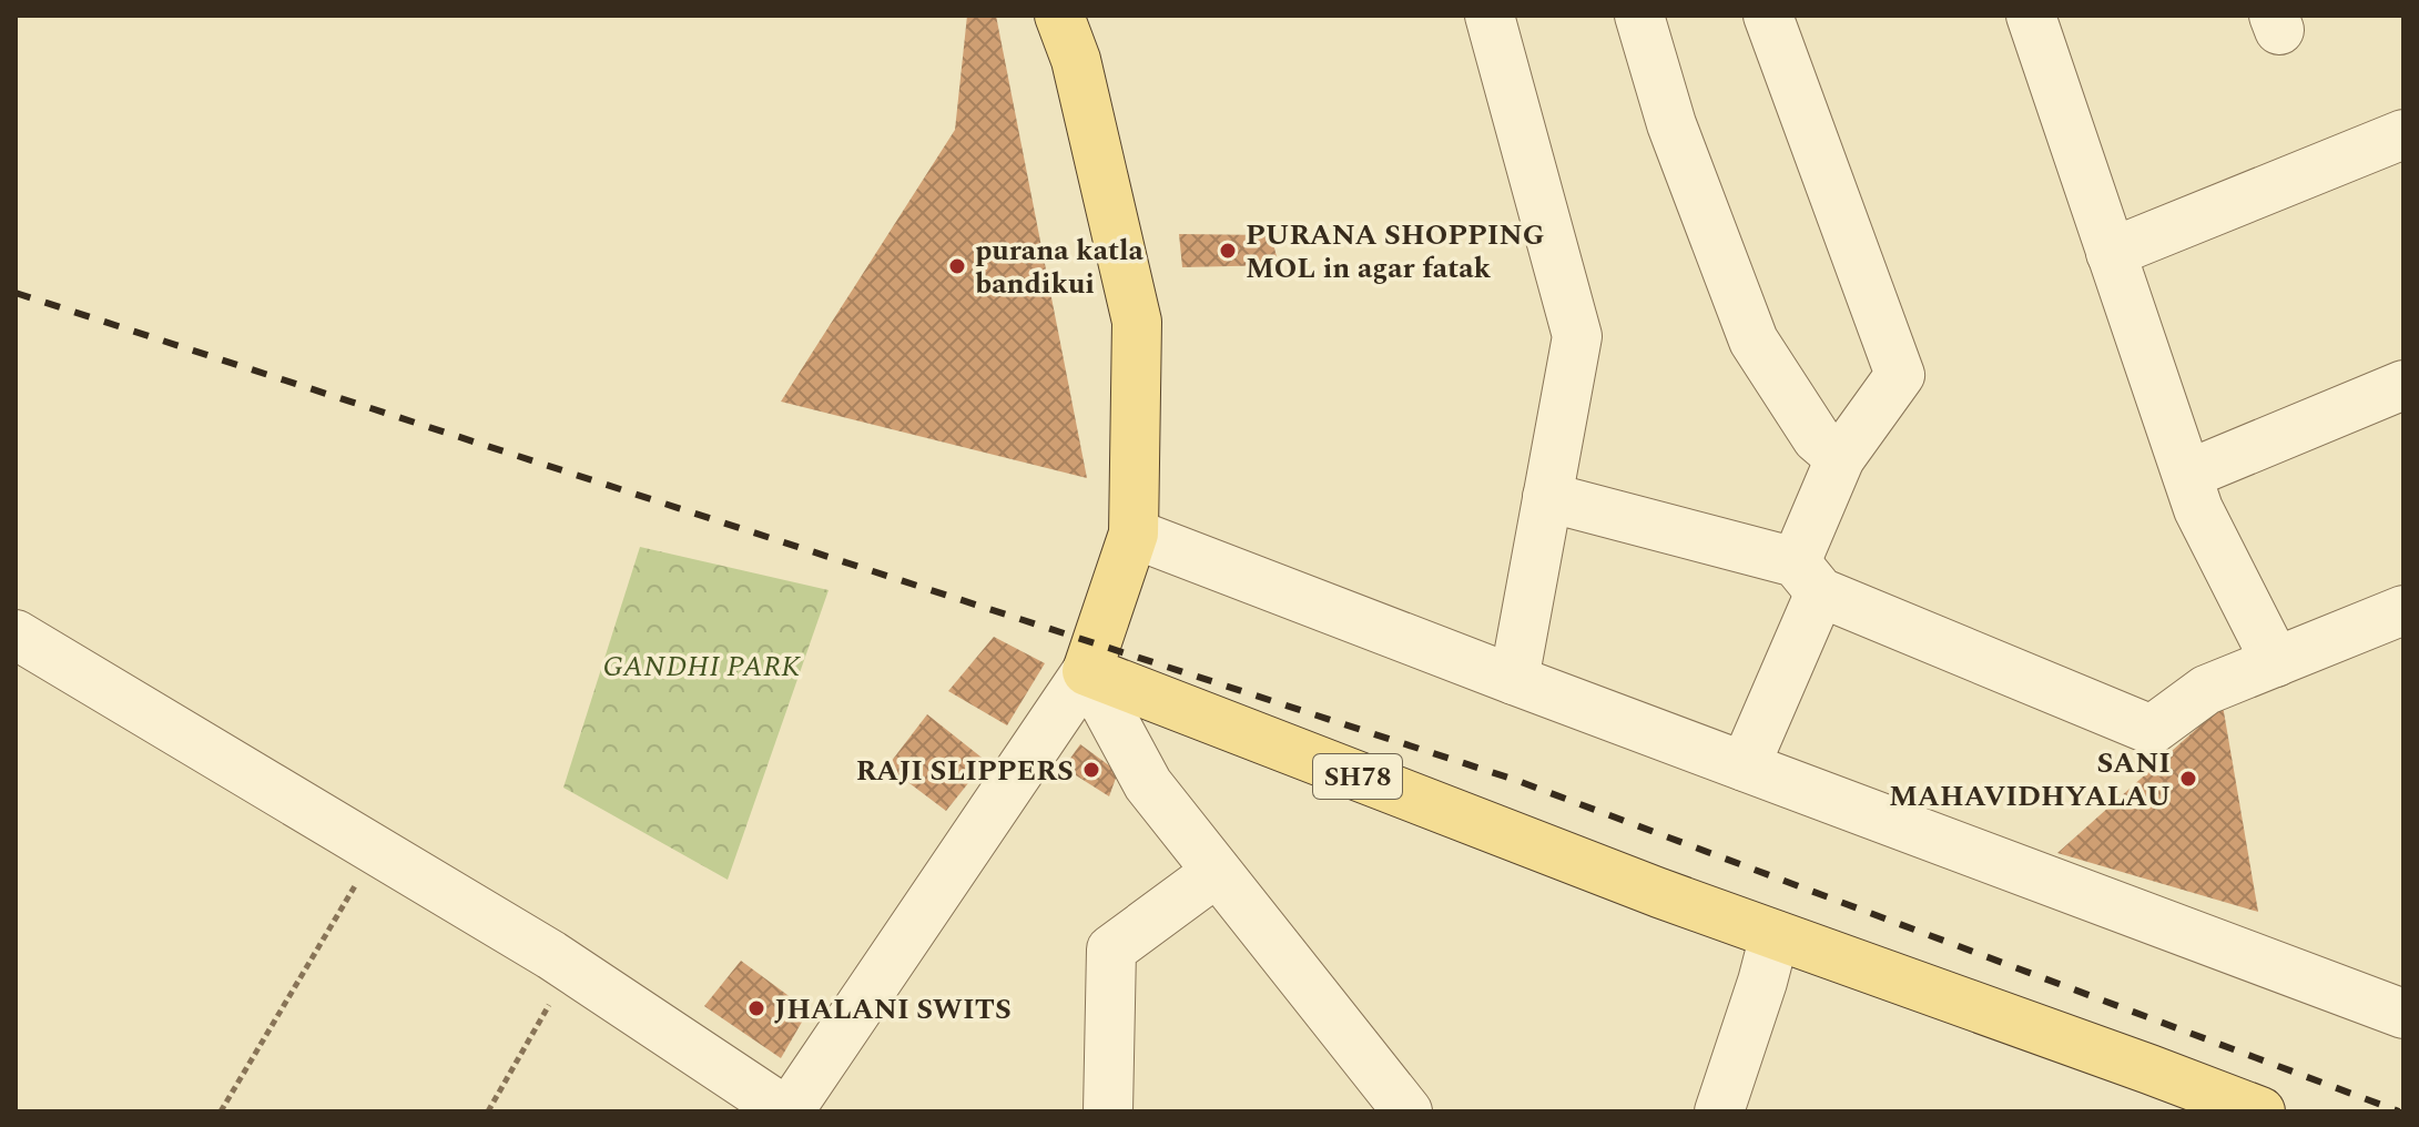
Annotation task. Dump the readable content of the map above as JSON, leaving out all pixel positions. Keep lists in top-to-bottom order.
{
  "streets": {
    "main road": ["SH78"]
  },
  "parks": ["GANDHI PARK"],
  "places": [
    "PURANA SHOPPING MOL in agar fatak",
    "purana katla bandikui",
    "RAJI SLIPPERS",
    "SANI MAHAVIDHYALAU",
    "JHALANI SWITS"
  ]
}
